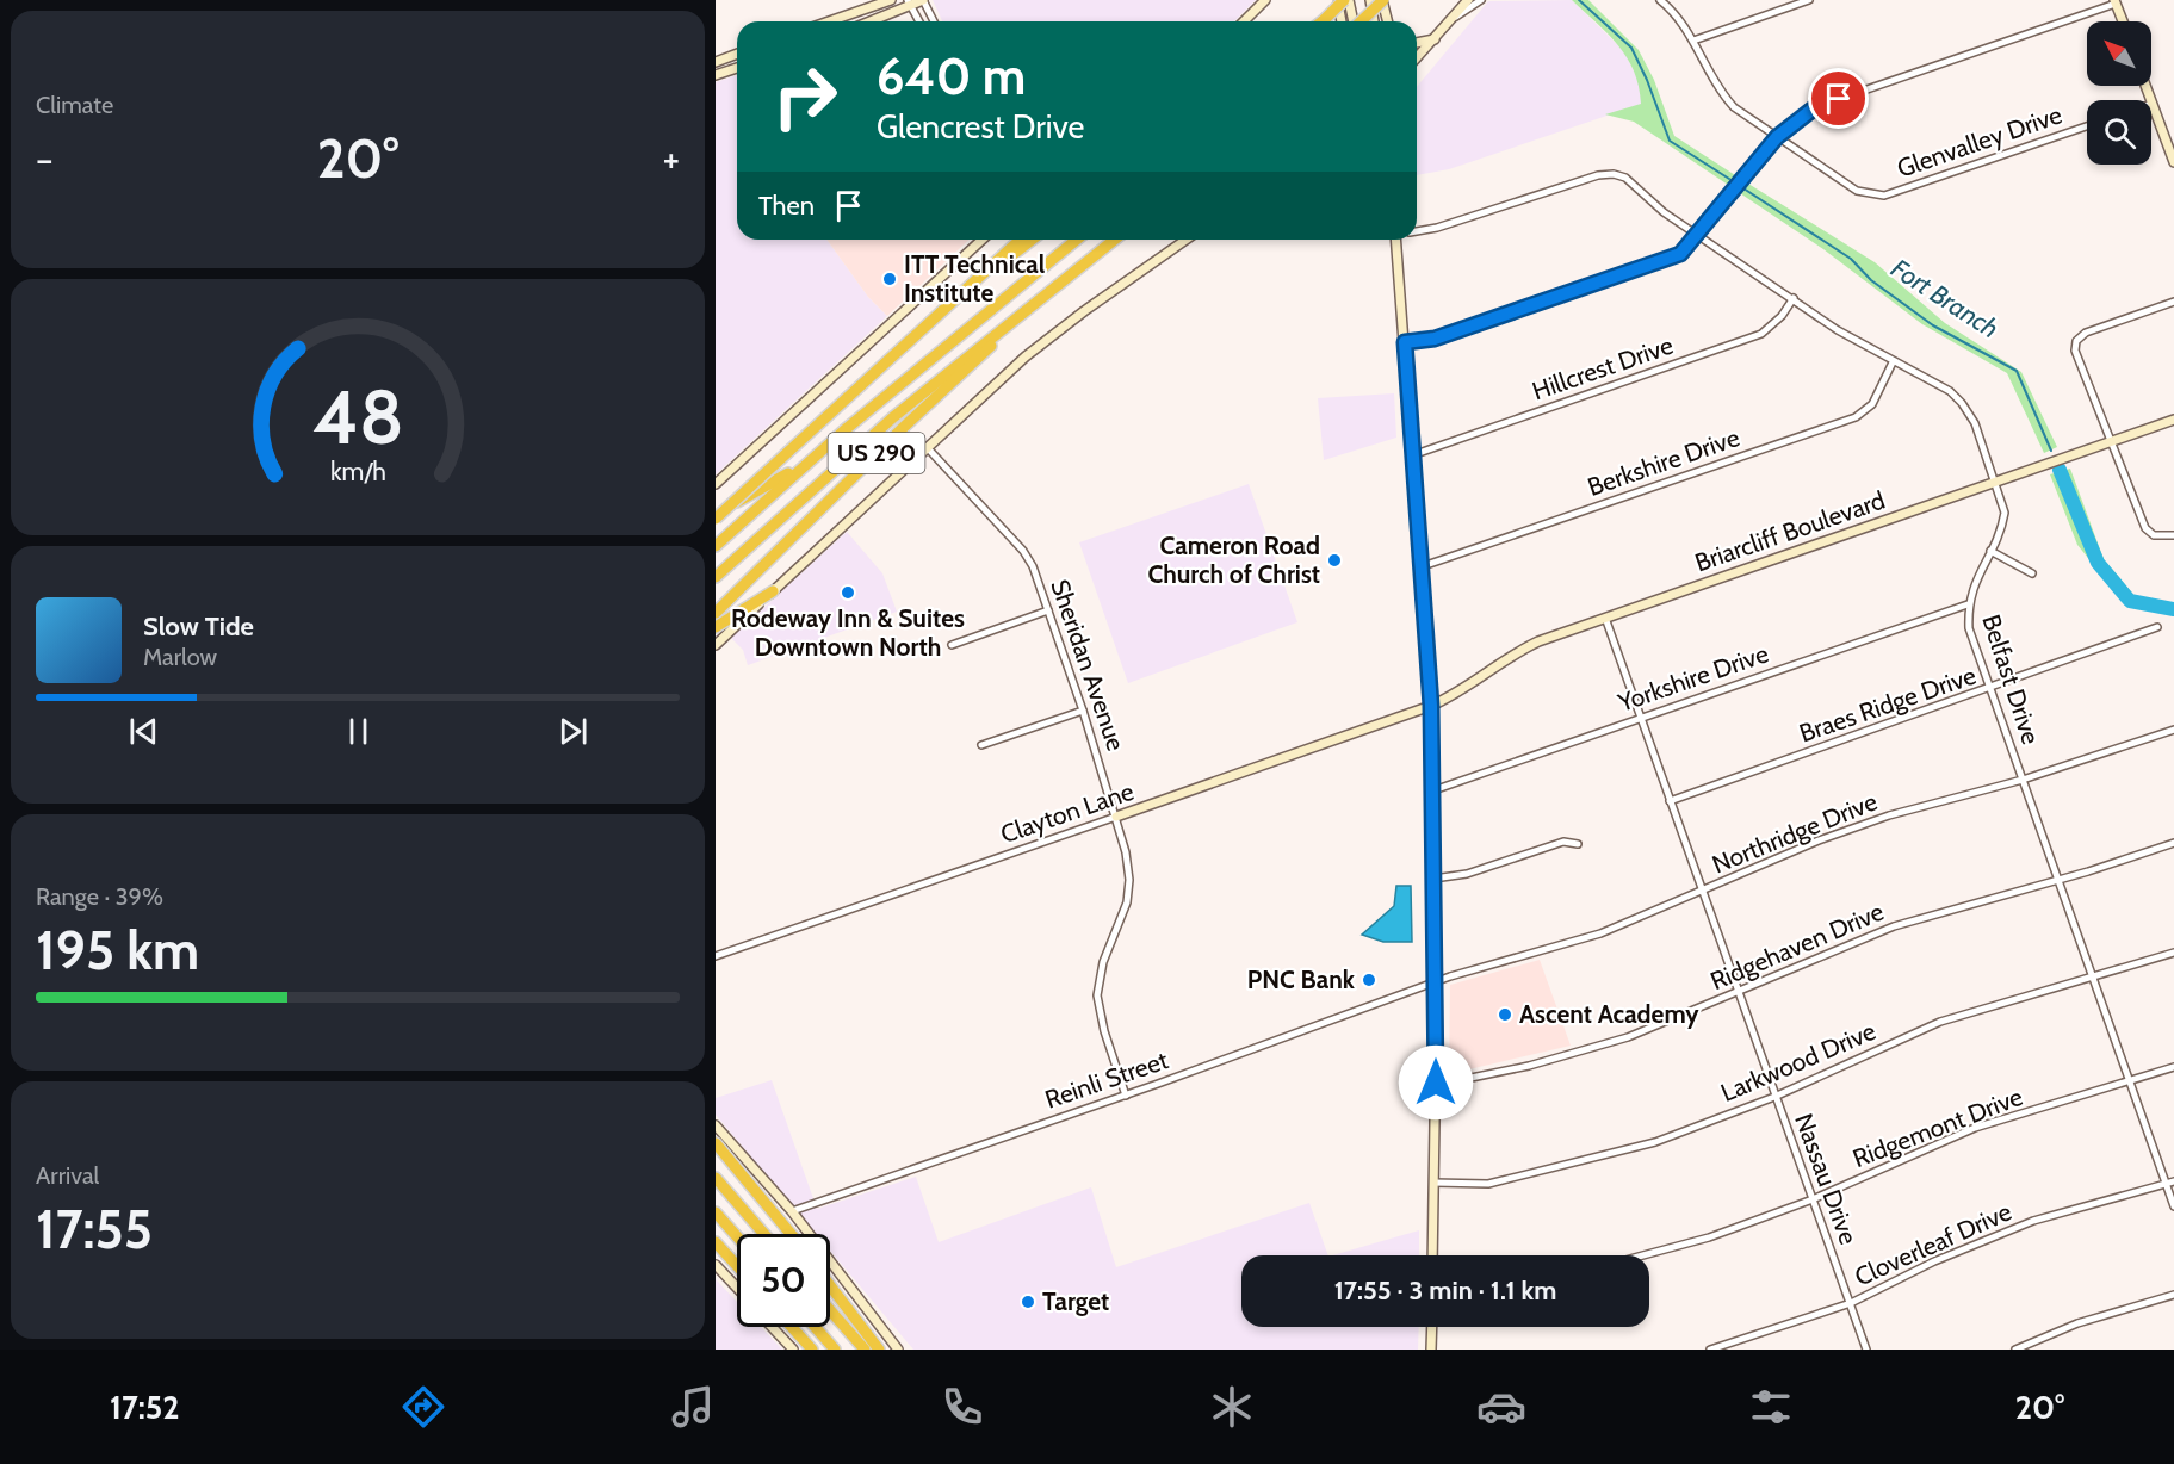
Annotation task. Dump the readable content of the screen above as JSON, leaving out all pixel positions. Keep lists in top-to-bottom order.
{
  "streets": {
    "highway": ["US 290"],
    "main road": ["Briarcliff Boulevard", "Clayton Lane"],
    "street": [
      "Glenvalley Drive",
      "Hillcrest Drive",
      "Berkshire Drive",
      "Sheridan Avenue",
      "Yorkshire Drive",
      "Belfast Drive",
      "Braes Ridge Drive",
      "Northridge Drive",
      "Ridgehaven Drive",
      "Larkwood Drive",
      "Reinli Street",
      "Ridgemont Drive",
      "Nassau Drive",
      "Cloverleaf Drive"
    ]
  },
  "crossings": [
    ["Hillcrest Drive", "Belfast Drive"],
    ["Berkshire Drive", "Belfast Drive"],
    ["Briarcliff Boulevard", "Belfast Drive"],
    ["Briarcliff Boulevard", "Clayton Lane"],
    ["Briarcliff Boulevard", "Nassau Drive"],
    ["Sheridan Avenue", "Clayton Lane"],
    ["Sheridan Avenue", "Reinli Street"],
    ["Yorkshire Drive", "Belfast Drive"],
    ["Yorkshire Drive", "Nassau Drive"],
    ["Belfast Drive", "Braes Ridge Drive"],
    ["Belfast Drive", "Northridge Drive"],
    ["Belfast Drive", "Ridgehaven Drive"],
    ["Belfast Drive", "Larkwood Drive"],
    ["Belfast Drive", "Ridgemont Drive"],
    ["Belfast Drive", "Cloverleaf Drive"],
    ["Braes Ridge Drive", "Nassau Drive"],
    ["Northridge Drive", "Reinli Street"],
    ["Northridge Drive", "Nassau Drive"],
    ["Ridgehaven Drive", "Nassau Drive"],
    ["Larkwood Drive", "Nassau Drive"],
    ["Ridgemont Drive", "Nassau Drive"],
    ["Nassau Drive", "Cloverleaf Drive"]
  ],
  "water": ["Fort Branch"],
  "places": [
    "ITT Technical Institute",
    "Cameron Road Church of Christ",
    "Rodeway Inn & Suites Downtown North",
    "PNC Bank",
    "Ascent Academy",
    "Target"
  ],
  "north": "top left",
  "page": {
    "tile": [
      "Climate",
      ["Range · 39%", "195 km"],
      ["Arrival", "17:55"]
    ],
    "turn": ["640 m", "Glencrest Drive"],
    "heat": ["−", "20°", "+"],
    "then": "Then",
    "song": ["Slow Tide", "Marlow"],
    "limit": "50",
    "trip": "17:55 · 3 min · 1.1 km",
    "tabs": ["17:52", "20°"],
    "gauge": ["48", "km/h"]
  }
}
